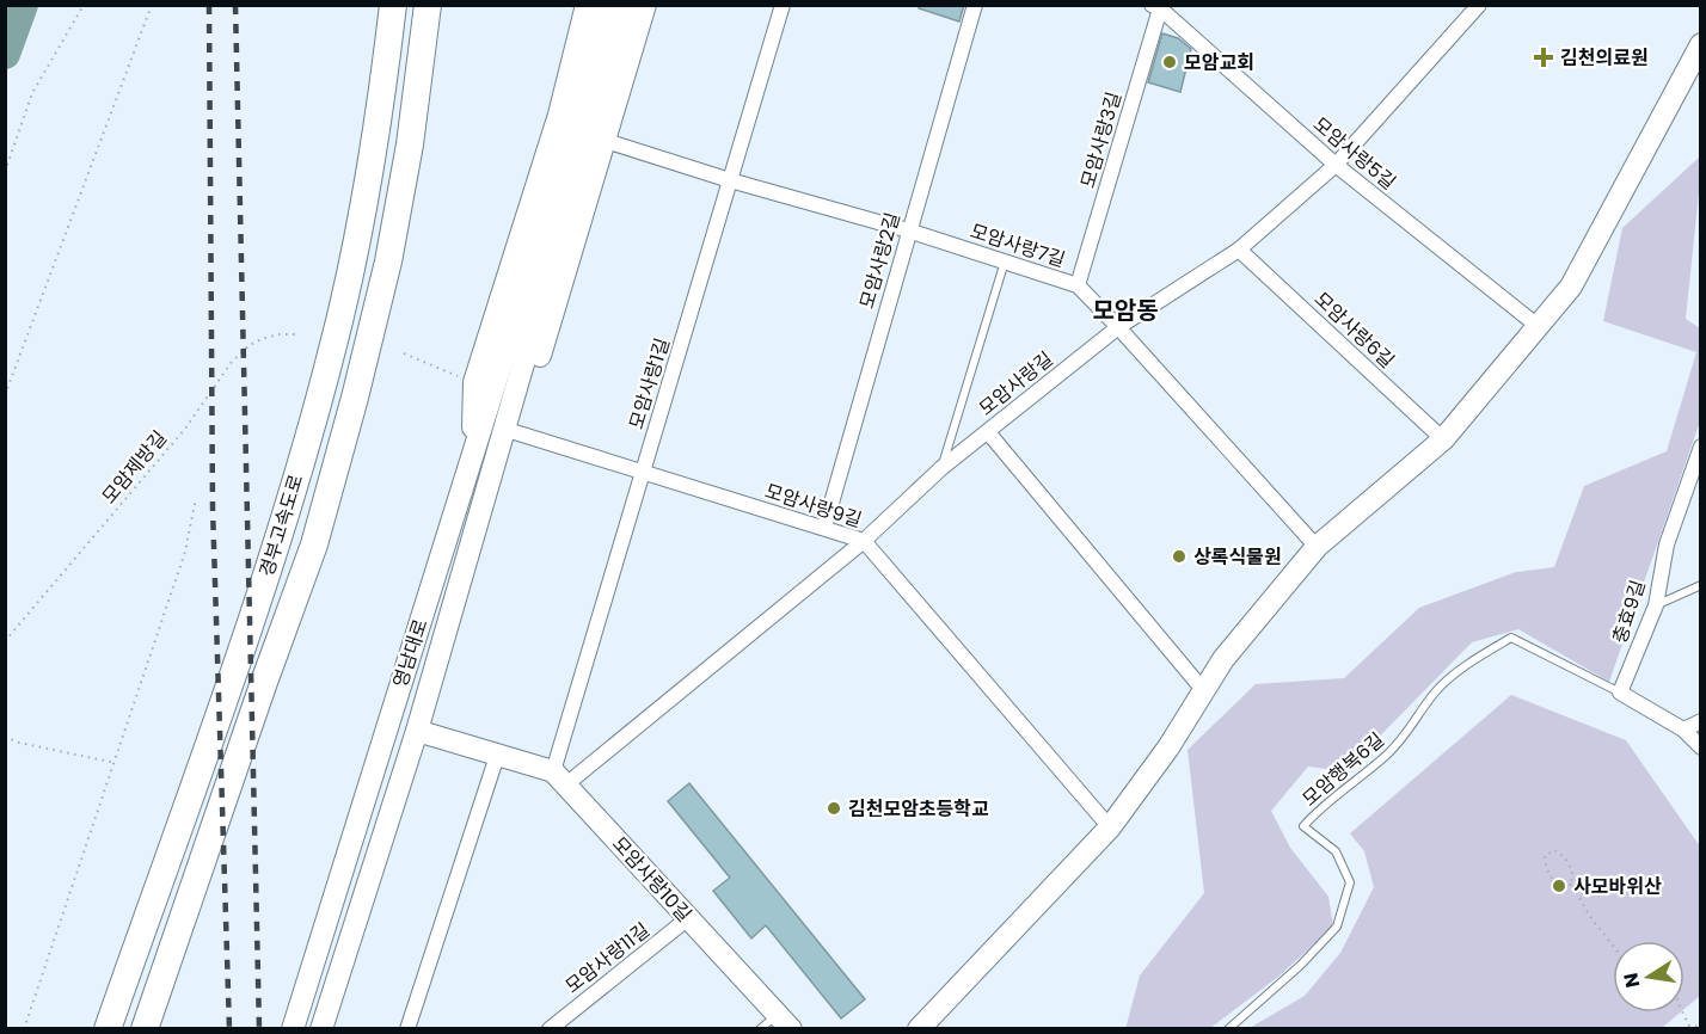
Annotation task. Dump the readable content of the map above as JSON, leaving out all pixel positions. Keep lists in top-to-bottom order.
{
  "streets": {
    "highway": ["경부고속도로"],
    "main road": ["영남대로", "모암사랑10길"],
    "street": [
      "모암사랑3길",
      "모암사랑5길",
      "모암사랑7길",
      "모암사랑2길",
      "모암사랑6길",
      "모암사랑1길",
      "모암사랑길",
      "모암사랑9길",
      "충효9길",
      "모암사랑11길"
    ],
    "lane": ["모암행복6길"],
    "path": ["모암제방길"]
  },
  "crossings": [
    ["모암사랑3길", "모암사랑5길"],
    ["모암사랑3길", "모암사랑7길"],
    ["모암사랑5길", "모암사랑길"],
    ["모암사랑7길", "모암사랑2길"],
    ["모암사랑7길", "모암사랑1길"],
    ["모암사랑7길", "모암사랑길"],
    ["모암사랑2길", "모암사랑9길"],
    ["모암사랑6길", "모암사랑길"],
    ["모암사랑1길", "모암사랑길"],
    ["모암사랑1길", "모암사랑9길"],
    ["모암사랑1길", "모암사랑10길"],
    ["모암사랑길", "모암사랑9길"],
    ["모암사랑길", "모암사랑10길"],
    ["충효9길", "모암행복6길"],
    ["모암사랑10길", "모암사랑11길"]
  ],
  "districts": ["모암동"],
  "places": {
    "health": ["김천의료원"],
    "other": [
      "모암교회",
      "상록식물원",
      "김천모암초등학교",
      "사모바위산"
    ]
  },
  "north": "left"
}
